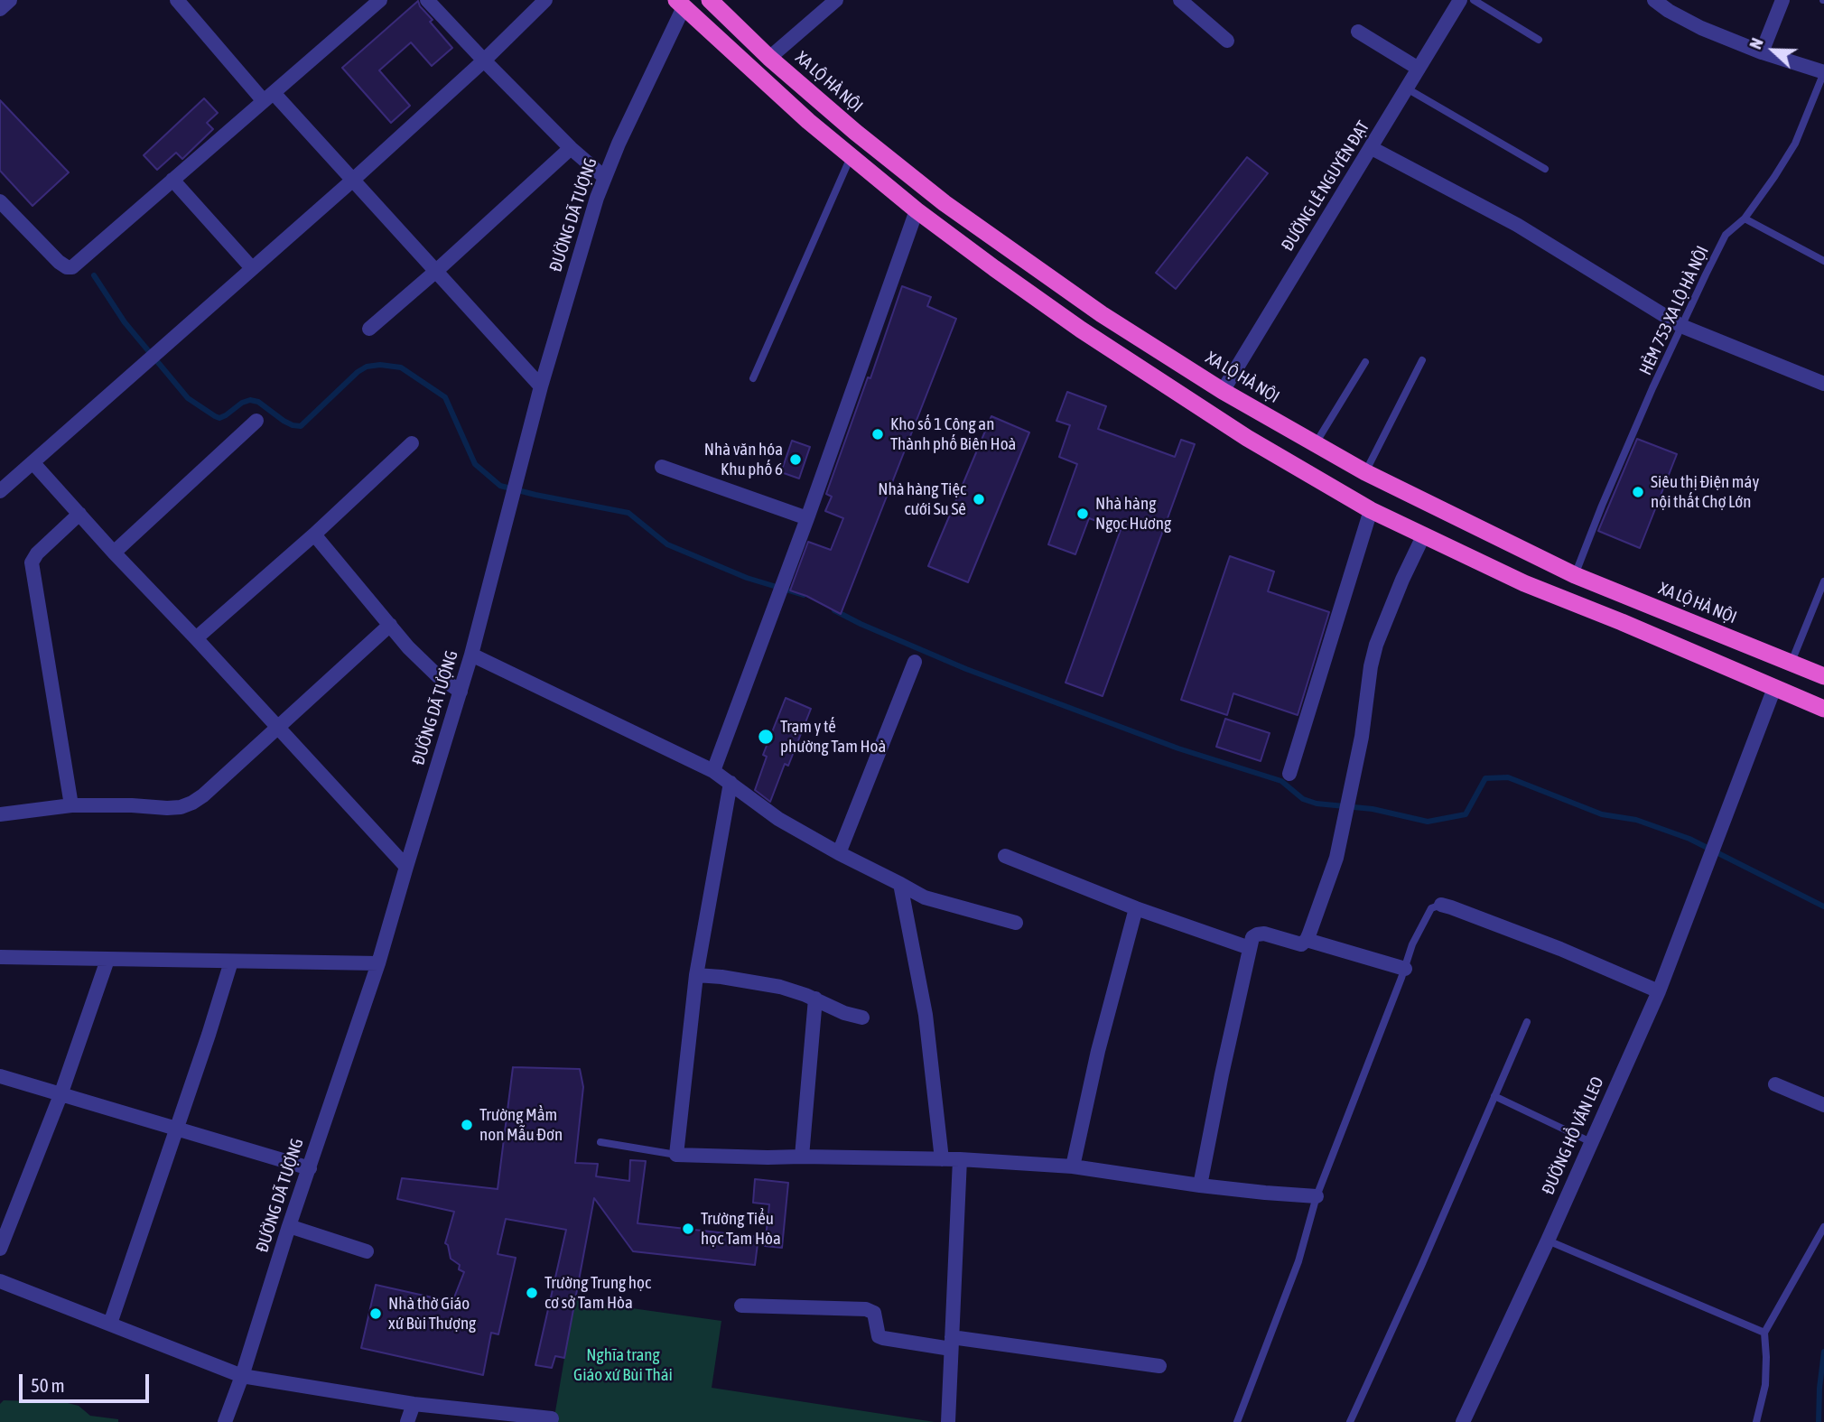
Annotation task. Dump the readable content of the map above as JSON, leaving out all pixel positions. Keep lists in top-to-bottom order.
{
  "streets": {
    "highway": ["XA LỘ HÀ NỘI"],
    "street": ["ĐƯỜNG LÊ NGUYÊN ĐẠT", "ĐƯỜNG DÃ TƯỢNG", "ĐƯỜNG HỒ VĂN LEO"],
    "lane": ["HẺM 753 XA LỘ HÀ NỘI"]
  },
  "crossings": [
    ["XA LỘ HÀ NỘI", "ĐƯỜNG LÊ NGUYÊN ĐẠT"],
    ["XA LỘ HÀ NỘI", "HẺM 753 XA LỘ HÀ NỘI"]
  ],
  "parks": ["Nghĩa trang Giáo xứ Bùi Thái"],
  "places": [
    "Kho số 1 Công an Thành phố Biên Hoà",
    "Nhà văn hóa Khu phố 6",
    "Siêu thị Điện máy nội thất Chợ Lớn",
    "Nhà hàng Tiệc cưới Su Sê",
    "Nhà hàng Ngọc Hương",
    "Trạm y tế phường Tam Hoà",
    "Trường Mầm non Mẫu Đơn",
    "Trường Tiểu học Tam Hòa",
    "Trường Trung học cơ sở Tam Hòa",
    "Nhà thờ Giáo xứ Bùi Thượng"
  ],
  "scale_bar": "50 m",
  "north": "left"
}
